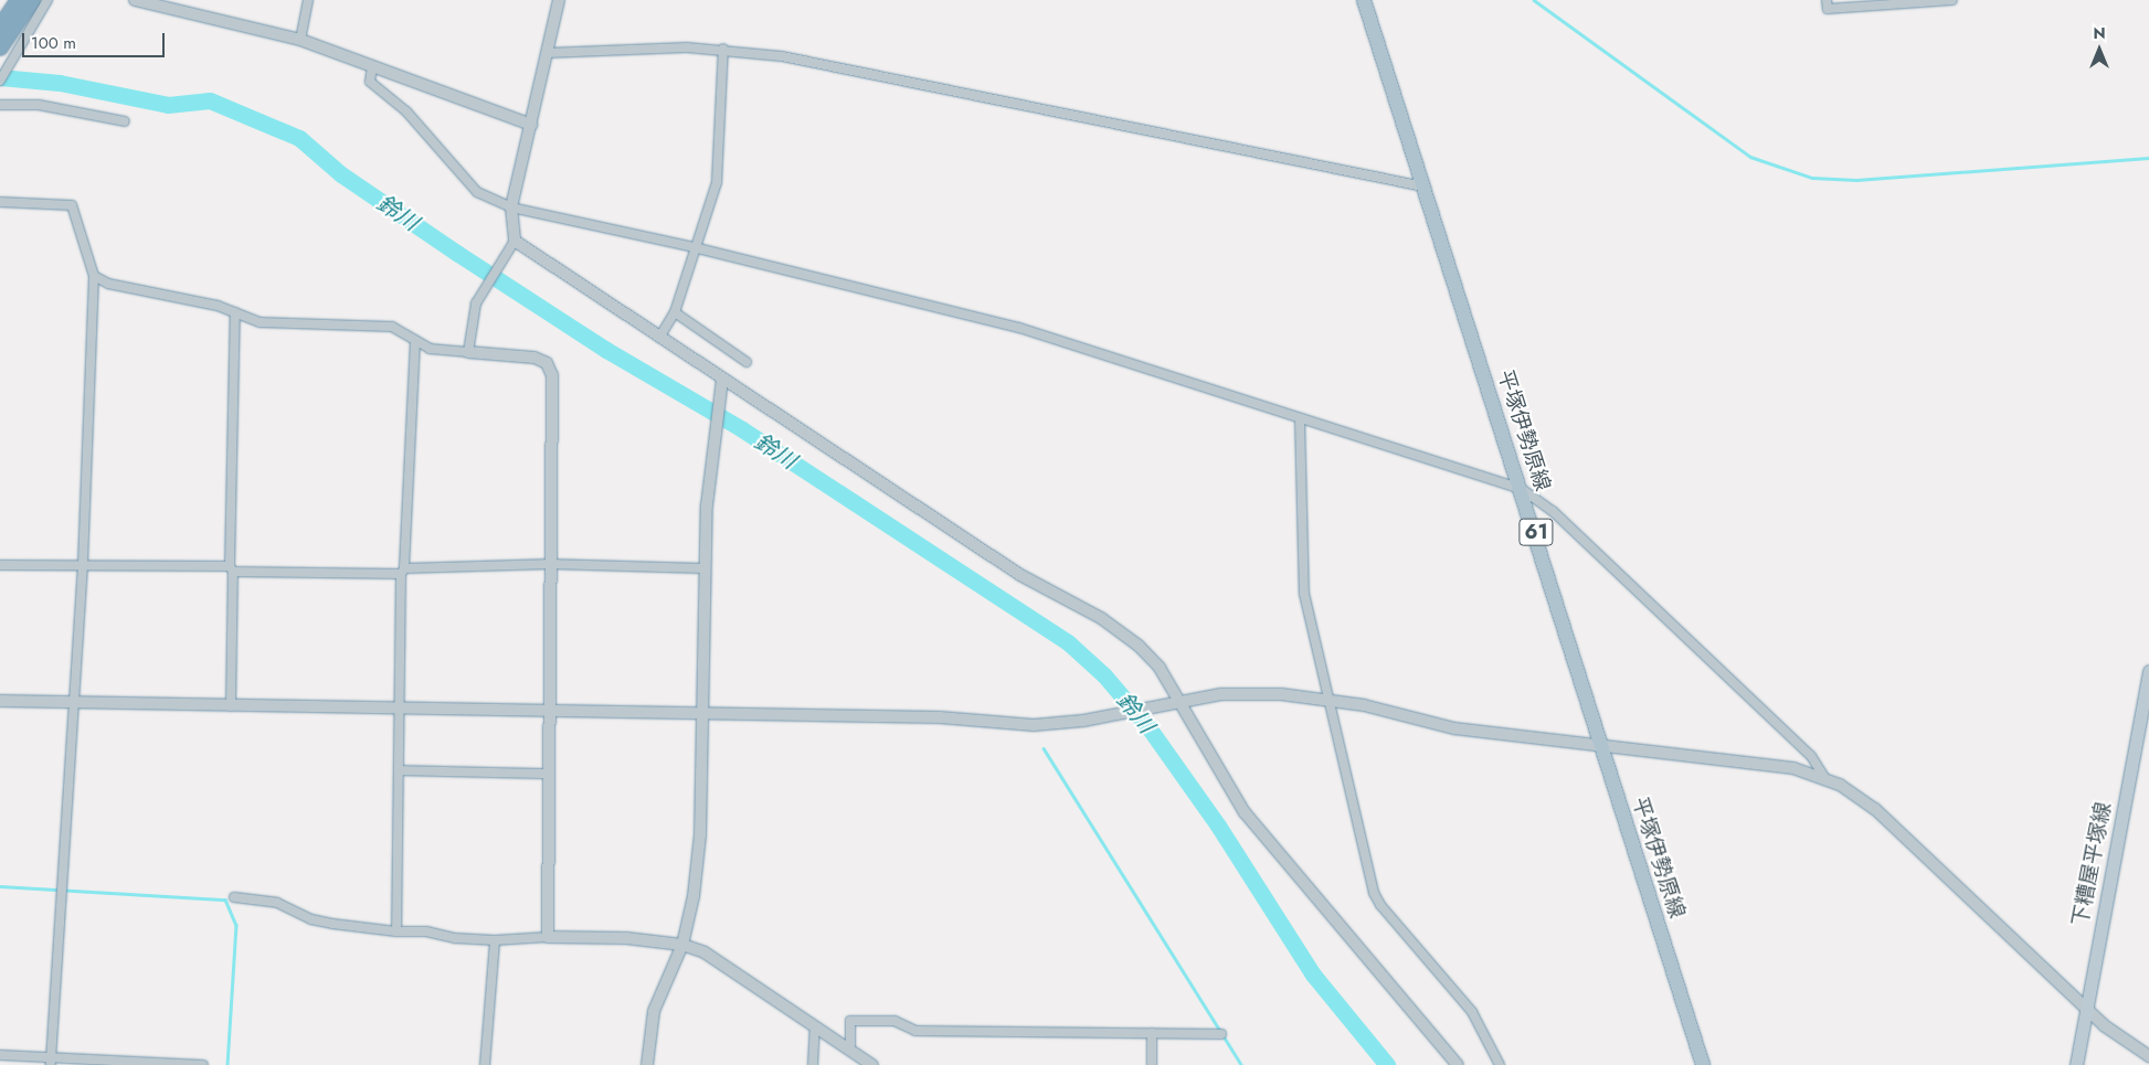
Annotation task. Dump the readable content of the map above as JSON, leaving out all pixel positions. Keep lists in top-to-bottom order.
{
  "streets": {
    "main road": ["平塚伊勢原線", "61", "下糟屋平塚線"]
  },
  "water": ["鈴川"],
  "scale_bar": "100 m",
  "north": "top"
}
